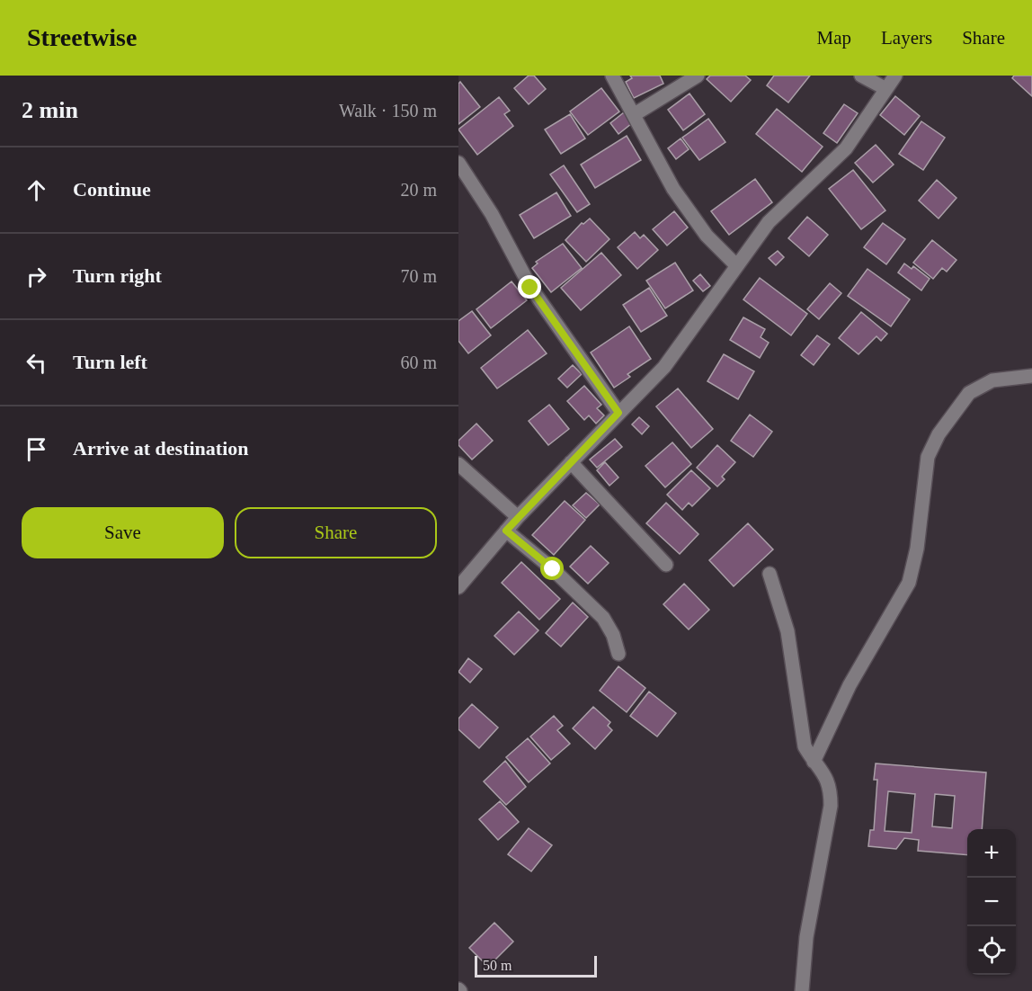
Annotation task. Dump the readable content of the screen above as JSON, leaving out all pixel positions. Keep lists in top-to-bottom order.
{
  "scale_bar": "50 m",
  "page": {
    "header": "Streetwise",
    "nav": ["Map", "Layers", "Share"],
    "heading": ["2 min", "Walk · 150 m"],
    "list": [
      ["Continue", "20 m"],
      ["Turn right", "70 m"],
      ["Turn left", "60 m"],
      "Arrive at destination"
    ],
    "buttons": ["Save", "Share"],
    "map_buttons": ["+", "−"],
    "scale": "50 m"
  }
}
